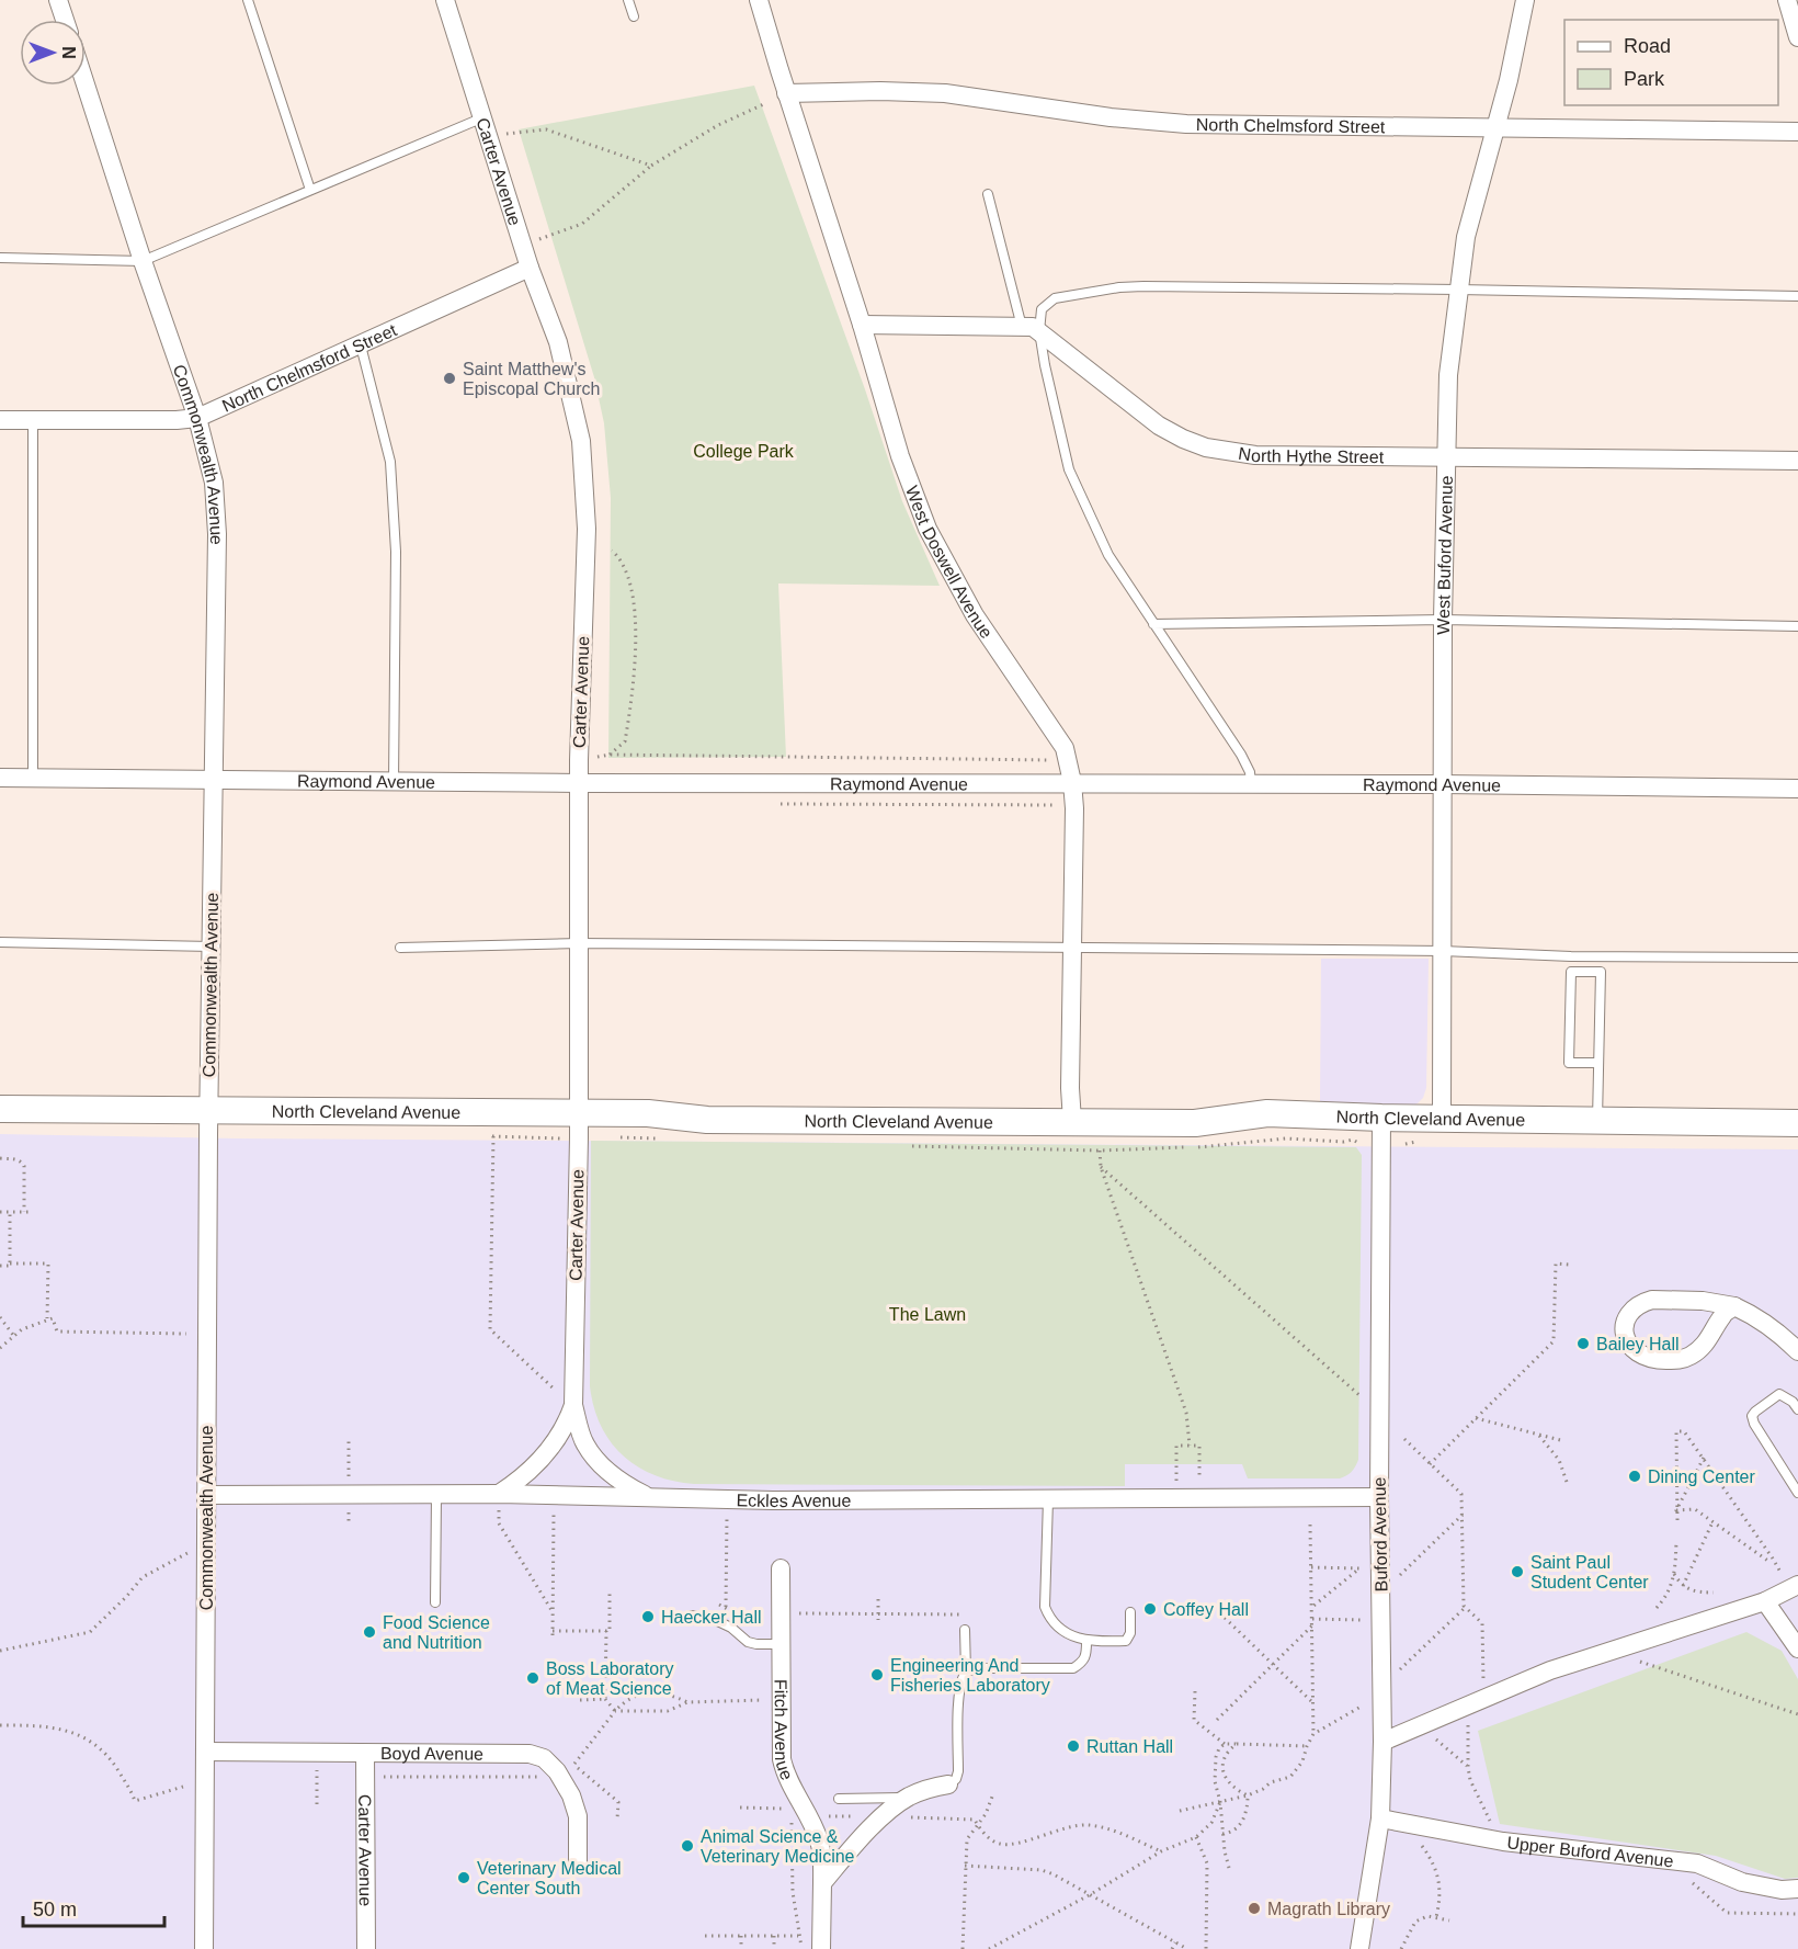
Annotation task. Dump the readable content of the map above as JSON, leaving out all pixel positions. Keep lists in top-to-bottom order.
{
  "streets": {
    "main road": ["North Cleveland Avenue"],
    "street": [
      "North Chelmsford Street",
      "Carter Avenue",
      "North Hythe Street",
      "Commonwealth Avenue",
      "West Buford Avenue",
      "West Doswell Avenue",
      "Raymond Avenue",
      "Eckles Avenue",
      "Buford Avenue",
      "Fitch Avenue",
      "Boyd Avenue",
      "Upper Buford Avenue"
    ]
  },
  "crossings": [
    ["North Chelmsford Street", "Carter Avenue"],
    ["North Chelmsford Street", "Commonwealth Avenue"],
    ["North Chelmsford Street", "West Buford Avenue"],
    ["North Chelmsford Street", "West Doswell Avenue"],
    ["Carter Avenue", "Raymond Avenue"],
    ["Carter Avenue", "North Cleveland Avenue"],
    ["Carter Avenue", "Eckles Avenue"],
    ["Carter Avenue", "Boyd Avenue"],
    ["North Hythe Street", "West Buford Avenue"],
    ["Commonwealth Avenue", "Raymond Avenue"],
    ["Commonwealth Avenue", "North Cleveland Avenue"],
    ["Commonwealth Avenue", "Eckles Avenue"],
    ["Commonwealth Avenue", "Boyd Avenue"],
    ["West Buford Avenue", "Raymond Avenue"],
    ["West Buford Avenue", "North Cleveland Avenue"],
    ["West Doswell Avenue", "Raymond Avenue"],
    ["West Doswell Avenue", "North Cleveland Avenue"],
    ["North Cleveland Avenue", "Buford Avenue"],
    ["Eckles Avenue", "Buford Avenue"],
    ["Buford Avenue", "Upper Buford Avenue"]
  ],
  "parks": ["College Park", "The Lawn"],
  "places": [
    "Saint Matthew's Episcopal Church",
    "Bailey Hall",
    "Dining Center",
    "Saint Paul Student Center",
    "Coffey Hall",
    "Haecker Hall",
    "Food Science and Nutrition",
    "Engineering And Fisheries Laboratory",
    "Boss Laboratory of Meat Science",
    "Ruttan Hall",
    "Animal Science & Veterinary Medicine",
    "Veterinary Medical Center South",
    "Magrath Library"
  ],
  "legend": ["Road", "Park"],
  "scale_bar": "50 m",
  "north": "right"
}
